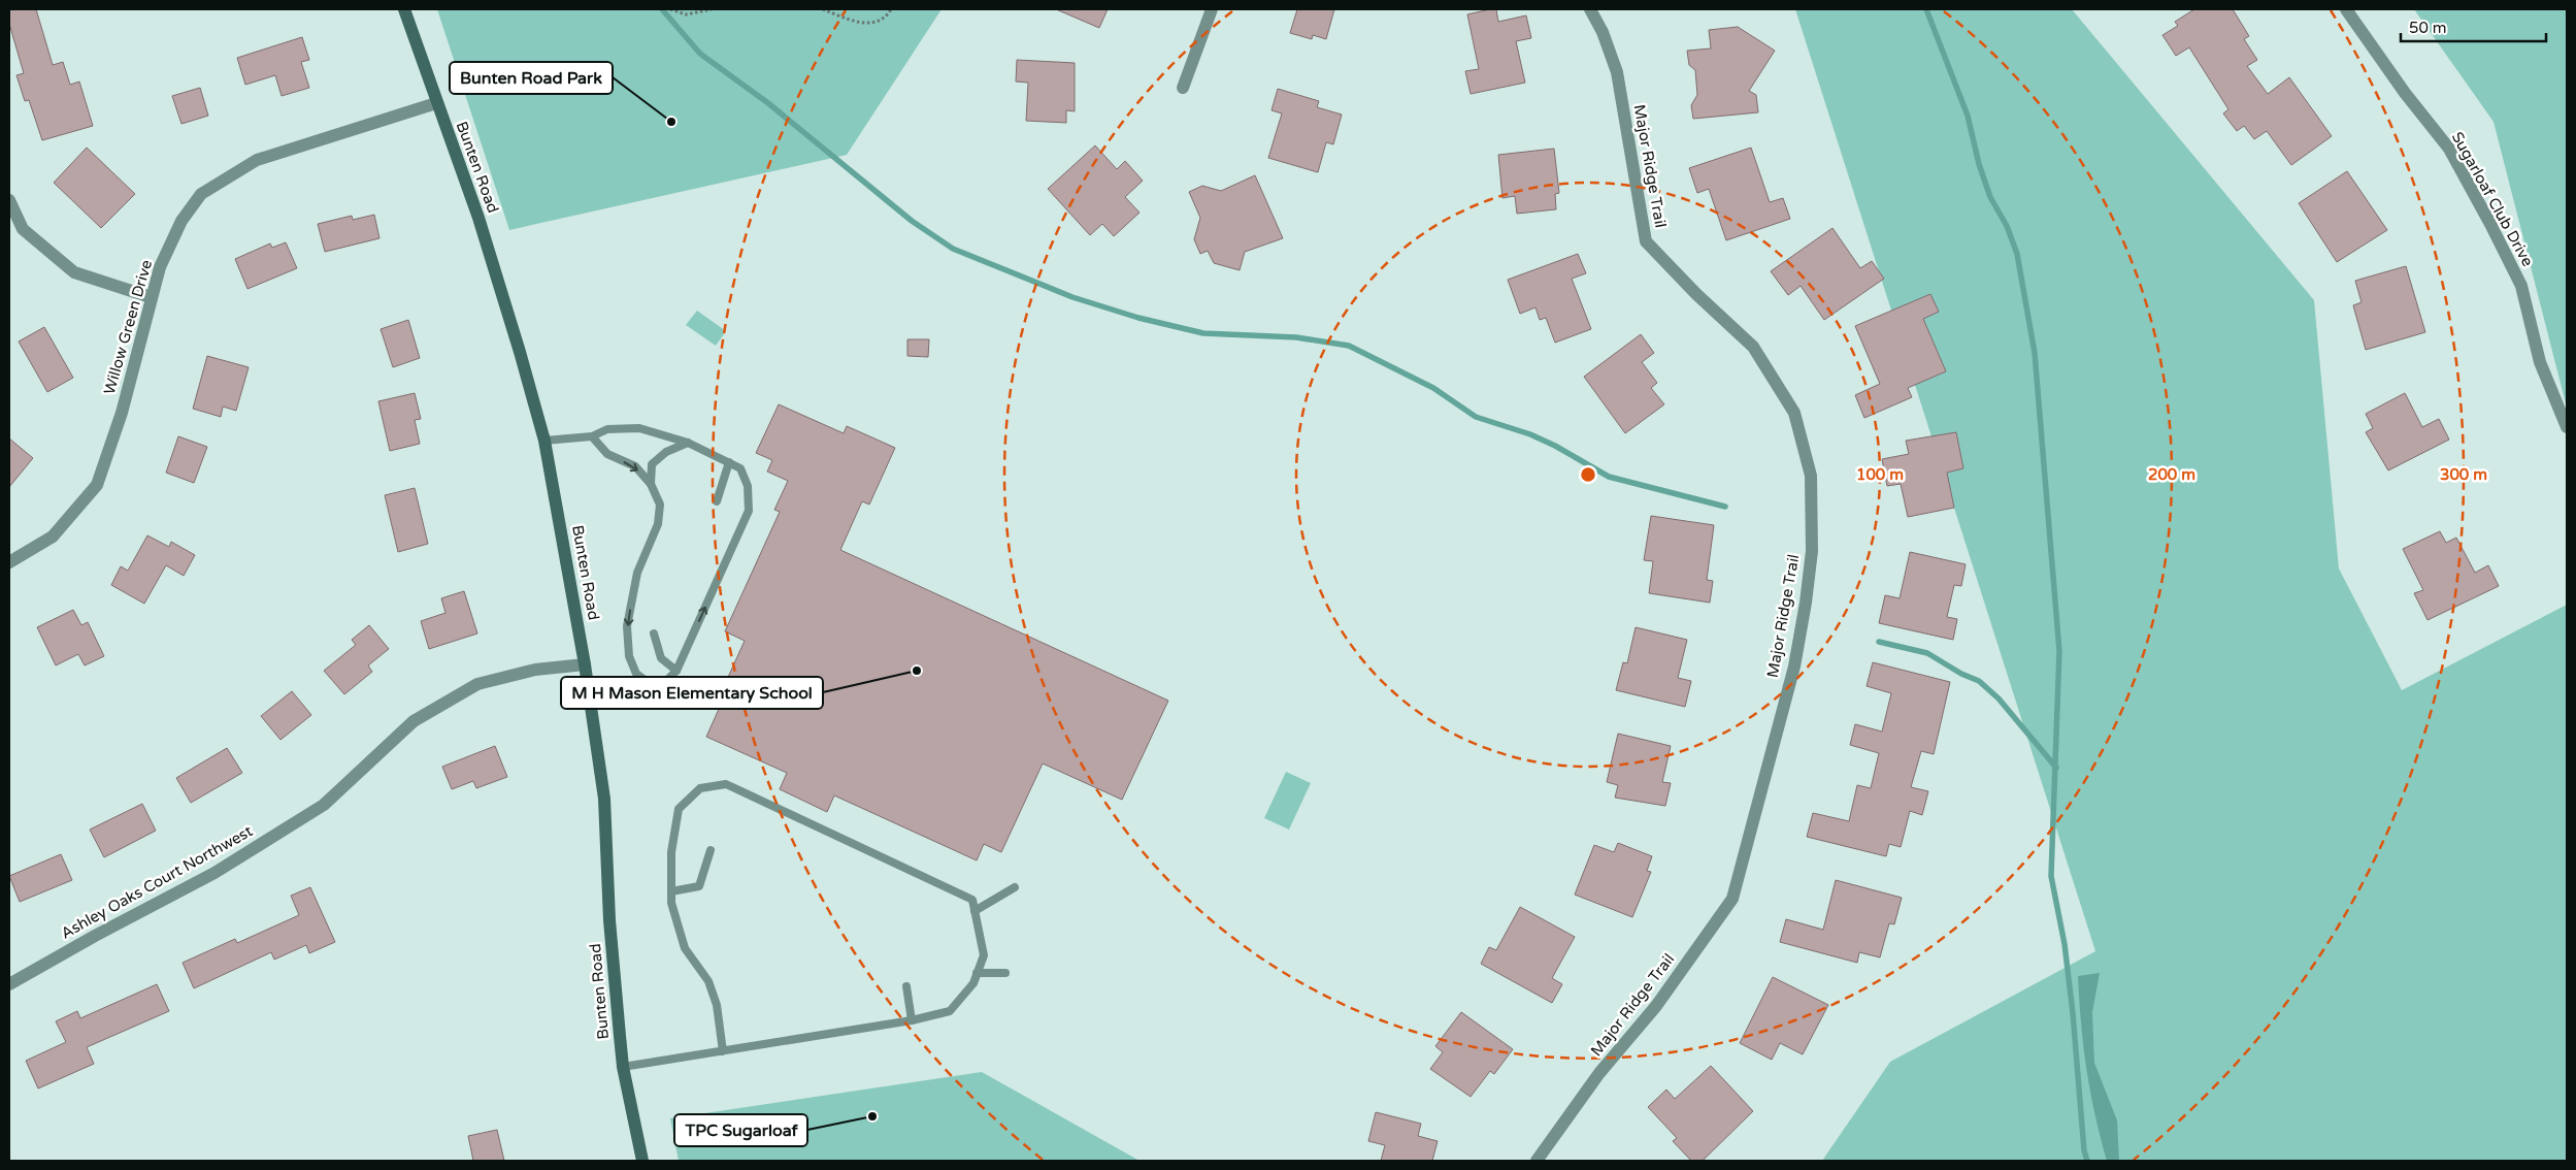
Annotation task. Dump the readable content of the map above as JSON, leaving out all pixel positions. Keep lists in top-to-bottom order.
{
  "streets": {
    "street": [
      "Major Ridge Trail",
      "Bunten Road",
      "Sugarloaf Club Drive",
      "Willow Green Drive",
      "Ashley Oaks Court Northwest"
    ]
  },
  "crossings": [
    ["Bunten Road", "Willow Green Drive"],
    ["Bunten Road", "Ashley Oaks Court Northwest"]
  ],
  "places": ["Bunten Road Park", "M H Mason Elementary School", "TPC Sugarloaf"],
  "scale_bar": "50 m",
  "rings": ["100 m", "200 m", "300 m"]
}
